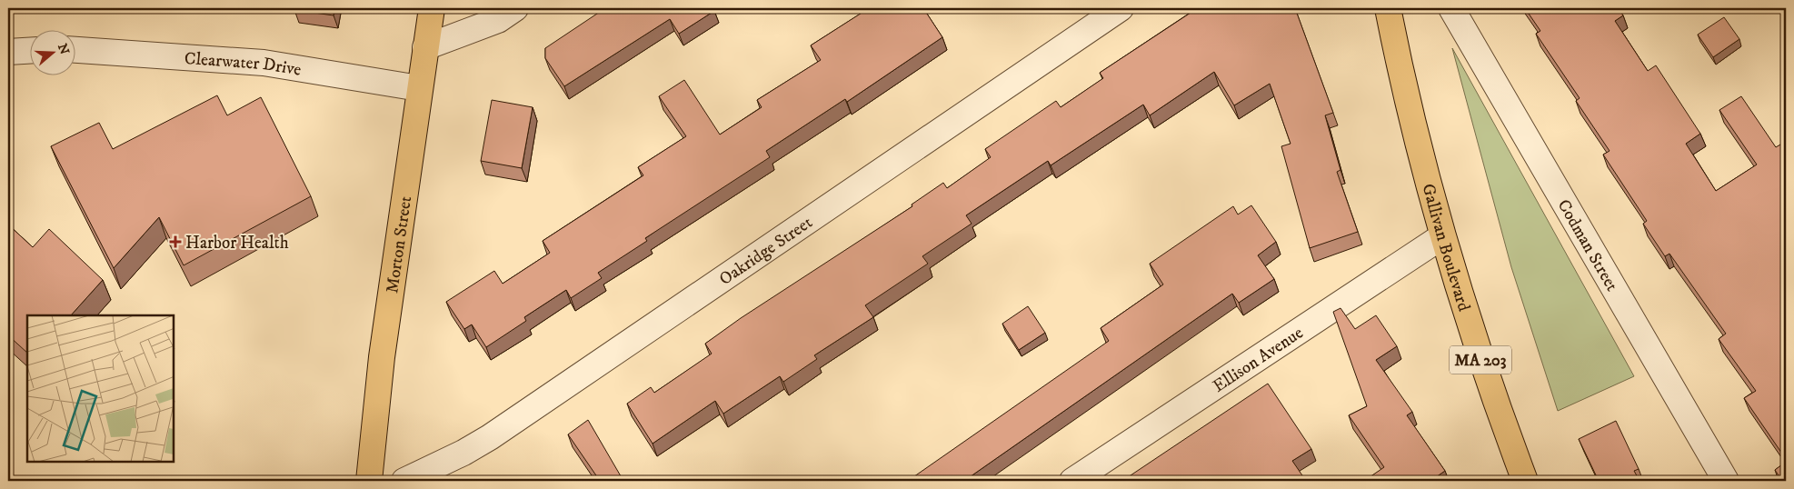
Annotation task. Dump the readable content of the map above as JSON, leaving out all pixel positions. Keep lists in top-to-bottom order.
{
  "streets": {
    "main road": ["Morton Street", "Gallivan Boulevard", "MA 203"],
    "street": [
      "Clearwater Drive",
      "Codman Street",
      "Oakridge Street",
      "Ellison Avenue"
    ]
  },
  "crossings": [
    ["Clearwater Drive", "Morton Street"],
    ["Gallivan Boulevard", "Ellison Avenue"]
  ],
  "places": {
    "health": ["Harbor Health"]
  },
  "north": "right"
}
